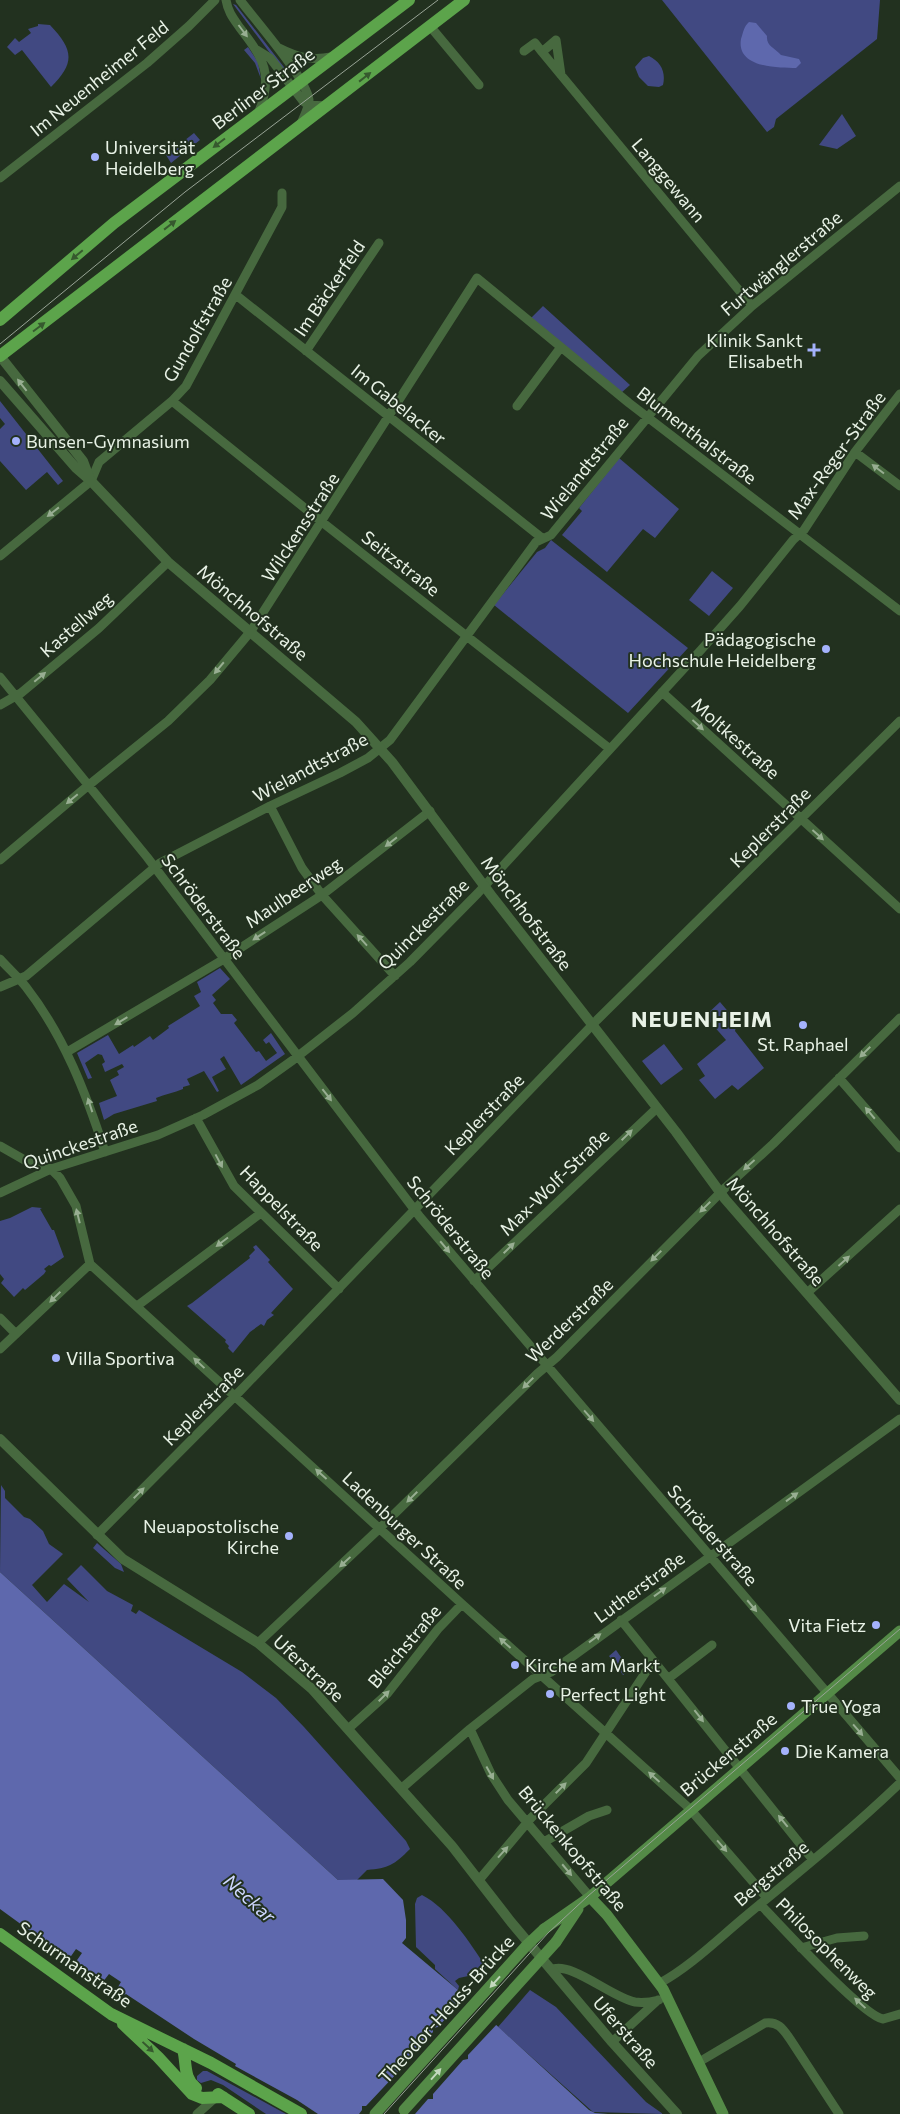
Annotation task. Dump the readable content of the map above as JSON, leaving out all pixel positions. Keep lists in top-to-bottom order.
{
  "streets": {
    "main road": [
      "Berliner Straße",
      "Brückenstraße",
      "Brückenkopfstraße",
      "Schurmanstraße",
      "Theodor-Heuss-Brücke"
    ],
    "street": [
      "Im Neuenheimer Feld",
      "Langgewann",
      "Furtwänglerstraße",
      "Im Bäckerfeld",
      "Gundolfstraße",
      "Im Gabelacker",
      "Blumenthalstraße",
      "Max-Reger-Straße",
      "Wielandtstraße",
      "Wilckensstraße",
      "Seitzstraße",
      "Mönchhofstraße",
      "Kastellweg",
      "Moltkestraße",
      "Keplerstraße",
      "Maulbeerweg",
      "Schröderstraße",
      "Quinckestraße",
      "Max-Wolf-Straße",
      "Happelstraße",
      "Werderstraße",
      "Ladenburger Straße",
      "Lutherstraße",
      "Bleichstraße",
      "Uferstraße",
      "Bergstraße",
      "Philosophenweg"
    ]
  },
  "crossings": [
    ["Langgewann", "Furtwänglerstraße"],
    ["Furtwänglerstraße", "Blumenthalstraße"],
    ["Furtwänglerstraße", "Wielandtstraße"],
    ["Im Bäckerfeld", "Im Gabelacker"],
    ["Gundolfstraße", "Im Gabelacker"],
    ["Gundolfstraße", "Seitzstraße"],
    ["Gundolfstraße", "Mönchhofstraße"],
    ["Im Gabelacker", "Wielandtstraße"],
    ["Im Gabelacker", "Wilckensstraße"],
    ["Blumenthalstraße", "Max-Reger-Straße"],
    ["Blumenthalstraße", "Wielandtstraße"],
    ["Blumenthalstraße", "Wilckensstraße"],
    ["Blumenthalstraße", "Quinckestraße"],
    ["Max-Reger-Straße", "Quinckestraße"],
    ["Wielandtstraße", "Seitzstraße"],
    ["Wielandtstraße", "Mönchhofstraße"],
    ["Wielandtstraße", "Schröderstraße"],
    ["Wilckensstraße", "Seitzstraße"],
    ["Wilckensstraße", "Mönchhofstraße"],
    ["Wilckensstraße", "Schröderstraße"],
    ["Seitzstraße", "Quinckestraße"],
    ["Mönchhofstraße", "Kastellweg"],
    ["Mönchhofstraße", "Keplerstraße"],
    ["Mönchhofstraße", "Maulbeerweg"],
    ["Mönchhofstraße", "Quinckestraße"],
    ["Mönchhofstraße", "Max-Wolf-Straße"],
    ["Mönchhofstraße", "Werderstraße"],
    ["Kastellweg", "Schröderstraße"],
    ["Moltkestraße", "Keplerstraße"],
    ["Moltkestraße", "Quinckestraße"],
    ["Keplerstraße", "Schröderstraße"],
    ["Keplerstraße", "Happelstraße"],
    ["Keplerstraße", "Ladenburger Straße"],
    ["Keplerstraße", "Uferstraße"],
    ["Maulbeerweg", "Schröderstraße"],
    ["Schröderstraße", "Quinckestraße"],
    ["Schröderstraße", "Max-Wolf-Straße"],
    ["Schröderstraße", "Werderstraße"],
    ["Schröderstraße", "Lutherstraße"],
    ["Schröderstraße", "Brückenstraße"],
    ["Quinckestraße", "Happelstraße"],
    ["Werderstraße", "Ladenburger Straße"],
    ["Werderstraße", "Uferstraße"],
    ["Ladenburger Straße", "Lutherstraße"],
    ["Ladenburger Straße", "Bleichstraße"],
    ["Ladenburger Straße", "Brückenstraße"],
    ["Ladenburger Straße", "Bergstraße"],
    ["Ladenburger Straße", "Philosophenweg"],
    ["Lutherstraße", "Uferstraße"],
    ["Lutherstraße", "Brückenkopfstraße"],
    ["Bleichstraße", "Uferstraße"],
    ["Uferstraße", "Brückenkopfstraße"],
    ["Brückenstraße", "Brückenkopfstraße"],
    ["Brückenstraße", "Theodor-Heuss-Brücke"],
    ["Brückenkopfstraße", "Bergstraße"],
    ["Bergstraße", "Philosophenweg"]
  ],
  "one_way": [
    "Wilckensstraße",
    "Kastellweg",
    "Moltkestraße",
    "Maulbeerweg",
    "Schröderstraße",
    "Max-Wolf-Straße",
    "Happelstraße",
    "Werderstraße",
    "Bleichstraße",
    "Brückenkopfstraße",
    "Philosophenweg"
  ],
  "districts": ["NEUENHEIM"],
  "water": ["Neckar"],
  "places": {
    "other": [
      "Universität Heidelberg",
      "Bunsen-Gymnasium",
      "Pädagogische Hochschule Heidelberg",
      "St. Raphael",
      "Villa Sportiva",
      "Neuapostolische Kirche",
      "Vita Fietz",
      "Kirche am Markt",
      "Perfect Light",
      "True Yoga",
      "Die Kamera"
    ],
    "health": ["Klinik Sankt Elisabeth"]
  }
}
